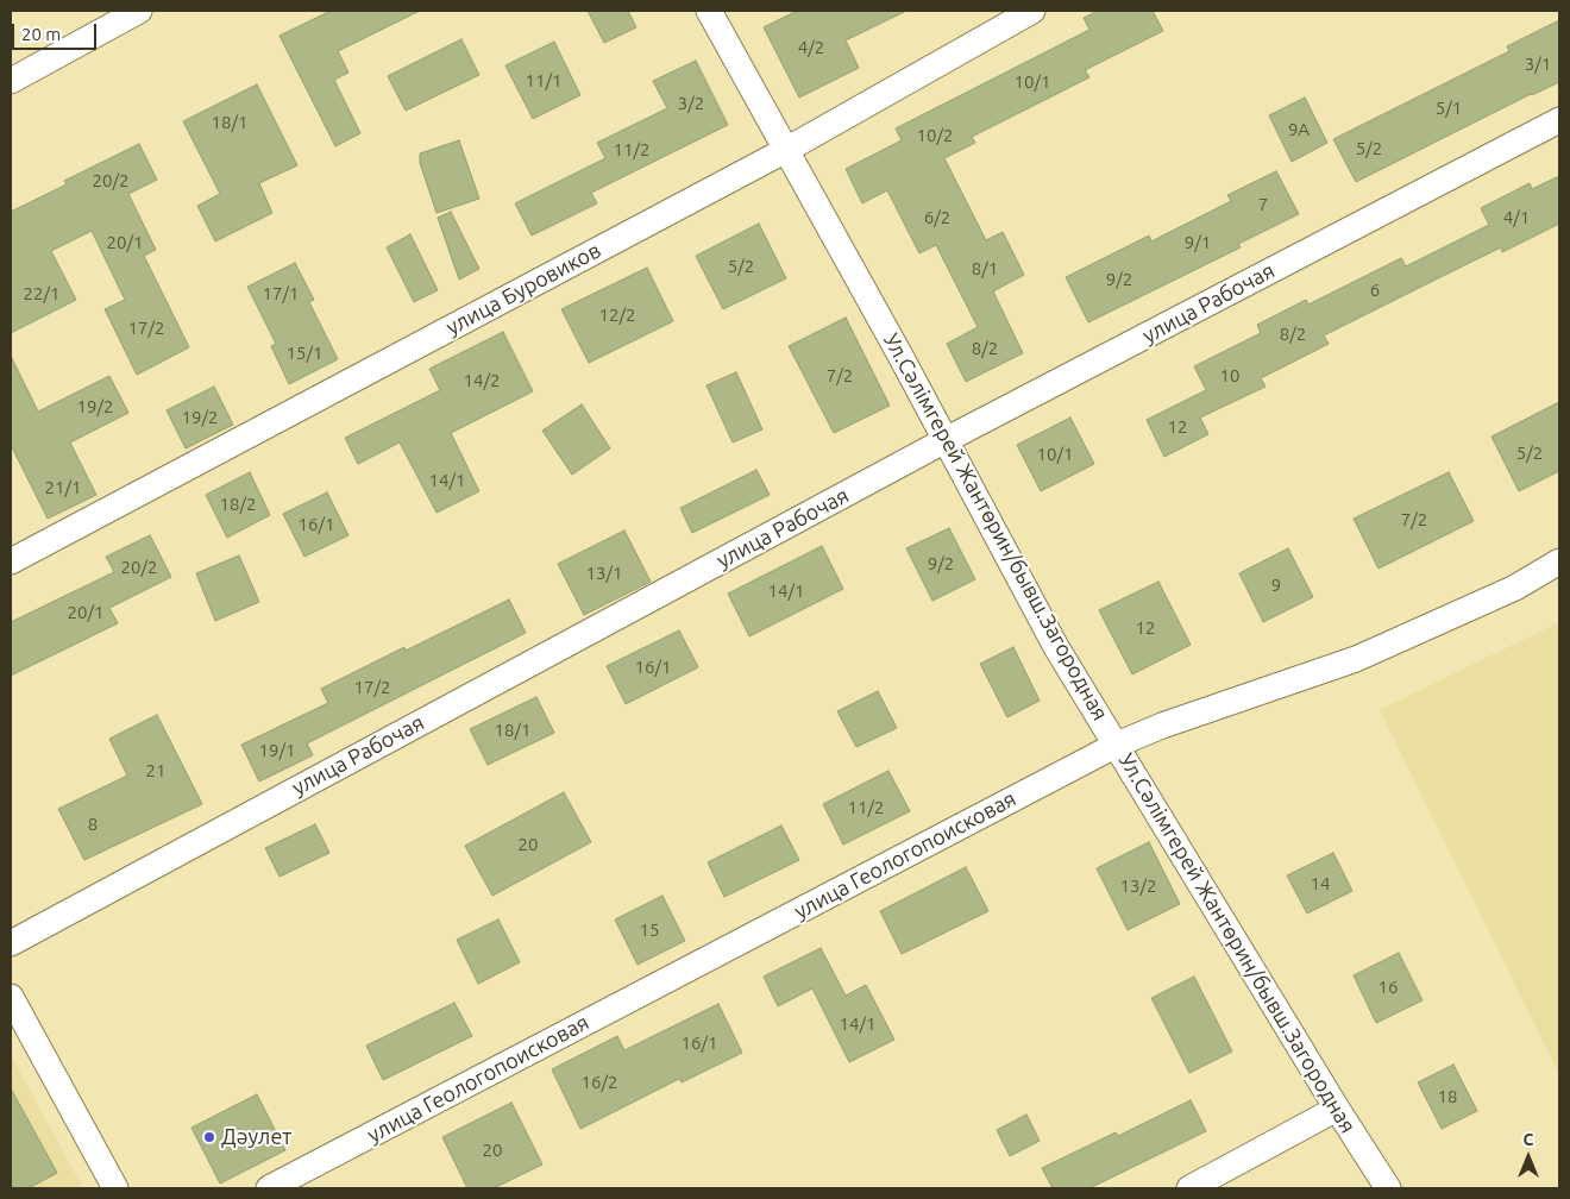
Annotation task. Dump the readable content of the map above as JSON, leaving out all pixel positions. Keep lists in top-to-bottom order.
{
  "streets": {
    "street": [
      "улица Буровиков",
      "улица Рабочая",
      "Ул.Сәлімгерей Жантөрин/бывш.Загородная",
      "улица Геологопоисковая"
    ]
  },
  "crossings": [
    ["улица Буровиков", "Ул.Сәлімгерей Жантөрин/бывш.Загородная"],
    ["улица Рабочая", "Ул.Сәлімгерей Жантөрин/бывш.Загородная"],
    ["Ул.Сәлімгерей Жантөрин/бывш.Загородная", "улица Геологопоисковая"]
  ],
  "places": ["Дәулет"],
  "house_numbers": [
    "4/2",
    "3/1",
    "11/1",
    "10/1",
    "3/2",
    "5/1",
    "18/1",
    "9А",
    "10/2",
    "5/2",
    "11/2",
    "20/2",
    "7",
    "6/2",
    "4/1",
    "20/1",
    "9/1",
    "5/2",
    "8/1",
    "9/2",
    "6",
    "22/1",
    "17/1",
    "12/2",
    "17/2",
    "8/2",
    "8/2",
    "15/1",
    "7/2",
    "10",
    "14/2",
    "19/2",
    "19/2",
    "12",
    "5/2",
    "10/1",
    "14/1",
    "21/1",
    "18/2",
    "7/2",
    "16/1",
    "9/2",
    "20/2",
    "13/1",
    "9",
    "14/1",
    "20/1",
    "12",
    "16/1",
    "17/2",
    "18/1",
    "19/1",
    "21",
    "11/2",
    "8",
    "20",
    "14",
    "13/2",
    "15",
    "16",
    "14/1",
    "16/1",
    "16/2",
    "18",
    "20"
  ],
  "scale_bar": "20 m",
  "north": "top"
}
